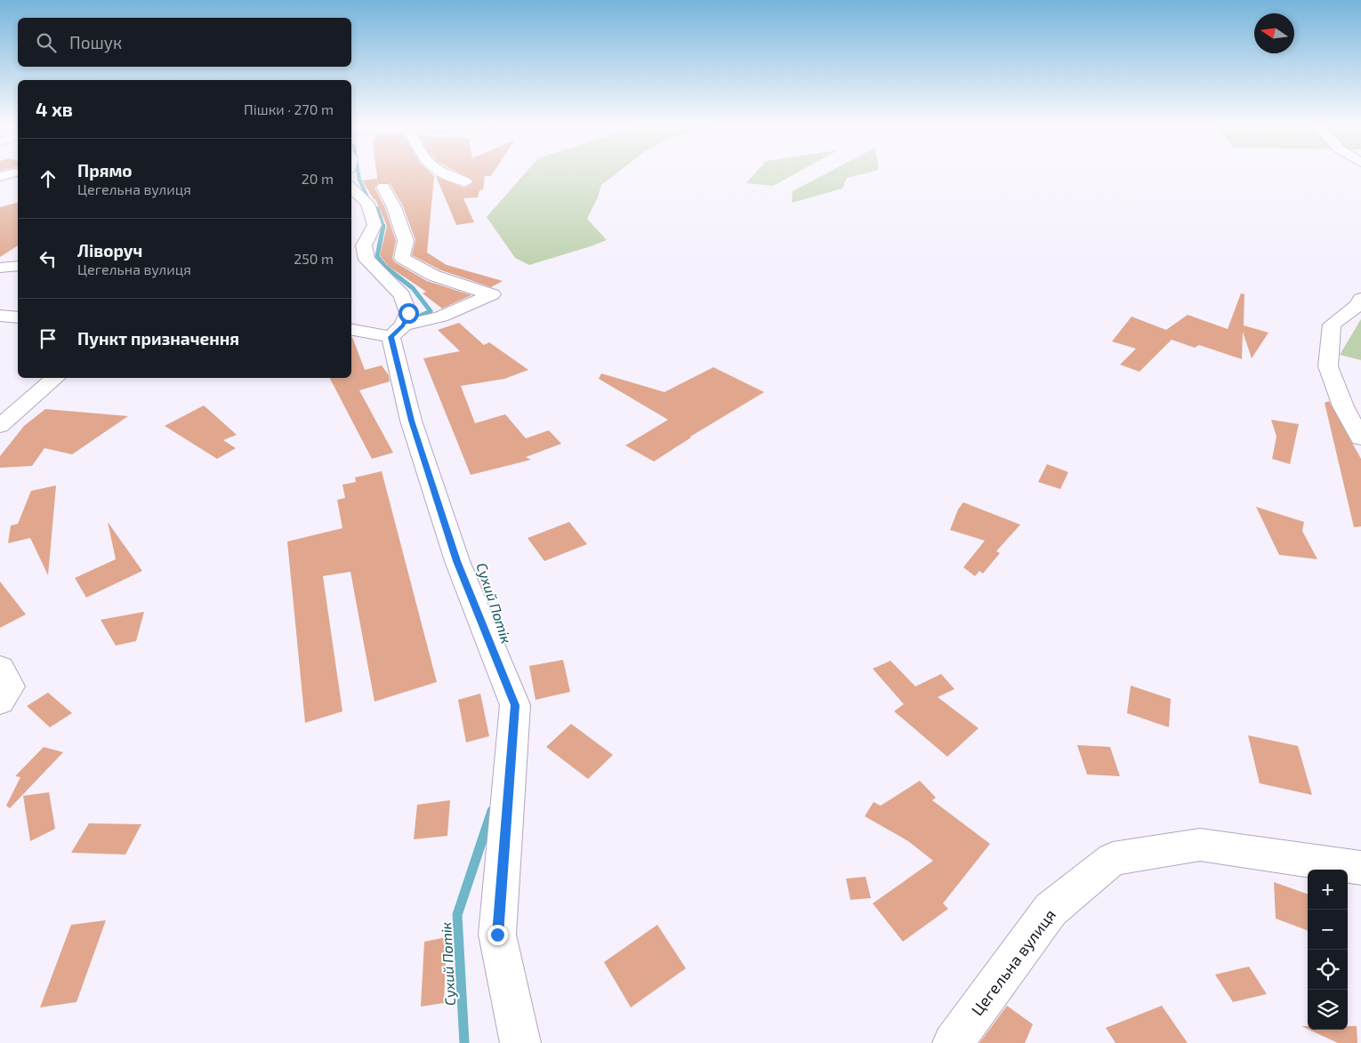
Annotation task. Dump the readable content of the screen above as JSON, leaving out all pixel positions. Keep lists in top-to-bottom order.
{
  "streets": {
    "street": ["Цегельна вулиця"]
  },
  "water": ["Сухий Потік"],
  "north": "left",
  "page": {
    "search": "Пошук",
    "heading": ["4 хв", "Пішки · 270 m"],
    "list": [
      ["Прямо", "Цегельна вулиця", "20 m"],
      ["Ліворуч", "Цегельна вулиця", "250 m"],
      "Пункт призначення"
    ],
    "map_buttons": ["+", "−"]
  }
}
